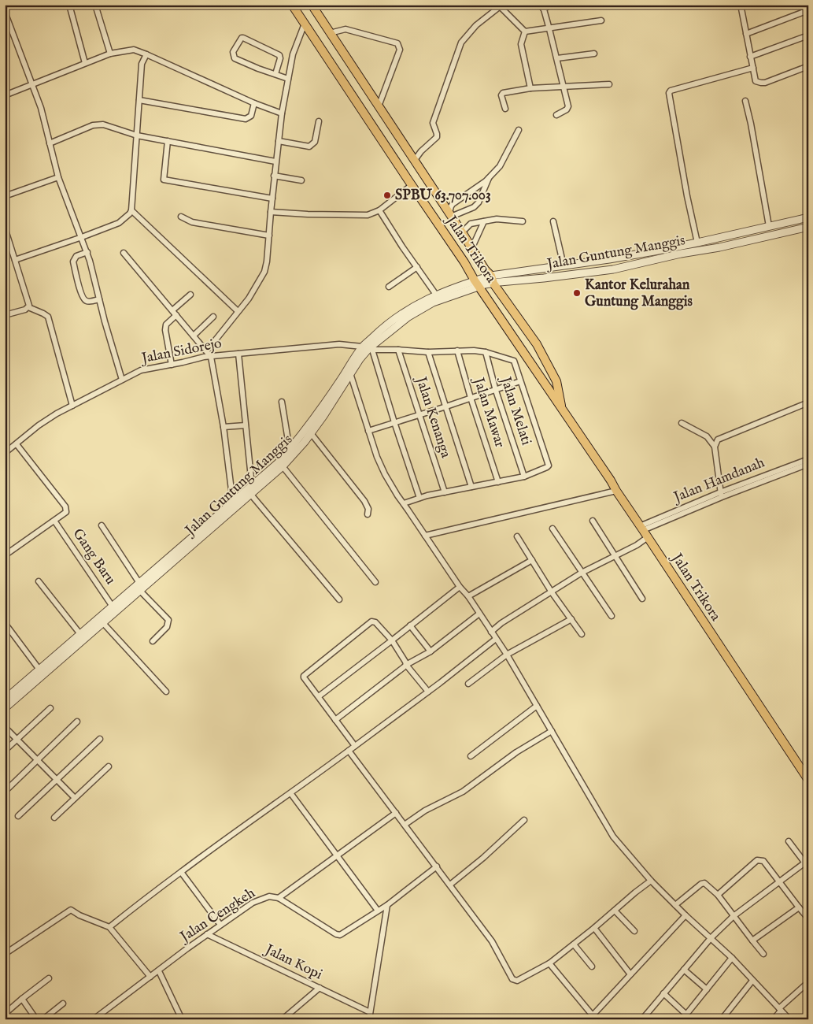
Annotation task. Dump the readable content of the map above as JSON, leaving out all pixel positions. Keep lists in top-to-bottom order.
{
  "streets": {
    "main road": ["Jalan Trikora"],
    "street": [
      "Jalan Guntung Manggis",
      "Jalan Sidorejo",
      "Jalan Melati",
      "Jalan Mawar",
      "Jalan Kenanga",
      "Jalan Hamdanah",
      "Gang Baru",
      "Jalan Cengkeh",
      "Jalan Kopi"
    ]
  },
  "crossings": [
    ["Jalan Trikora", "Jalan Guntung Manggis"],
    ["Jalan Trikora", "Jalan Hamdanah"],
    ["Jalan Guntung Manggis", "Jalan Sidorejo"],
    ["Jalan Guntung Manggis", "Gang Baru"],
    ["Jalan Sidorejo", "Jalan Melati"],
    ["Jalan Sidorejo", "Jalan Mawar"],
    ["Jalan Sidorejo", "Jalan Kenanga"],
    ["Jalan Cengkeh", "Jalan Kopi"]
  ],
  "places": ["SPBU 63.707.003", "Kantor Kelurahan Guntung Manggis"]
}
